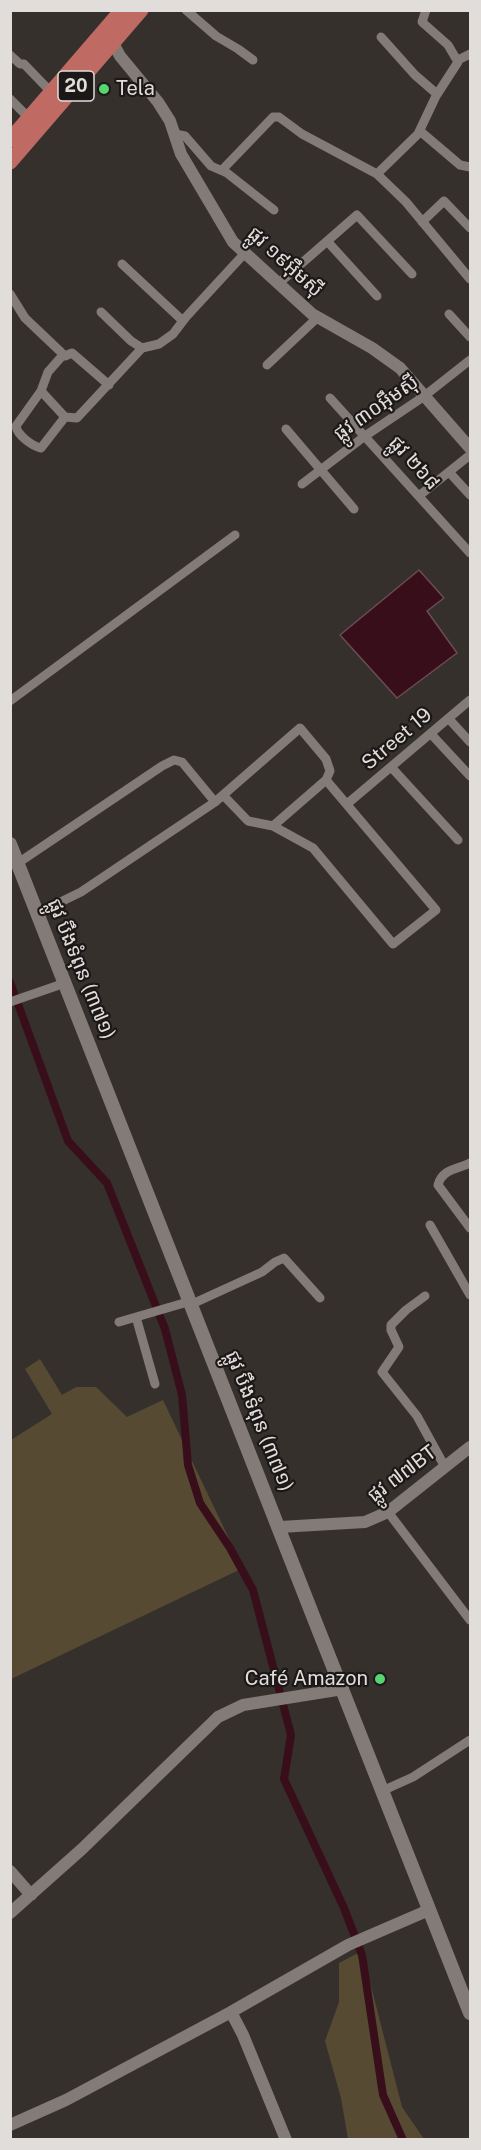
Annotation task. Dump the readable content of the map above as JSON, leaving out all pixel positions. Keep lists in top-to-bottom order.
{
  "streets": {
    "main road": ["20", "ផ្លូវ បឹងទំពុន (៣៧១)"],
    "street": [
      "ផ្លូវ ១៩អ៊ឹមស៊ី",
      "ផ្លូវ ៣០អ៊ឹមស៊ី",
      "ផ្លូវ ២៦៨",
      "Street 19",
      "ផ្លូវ ៧៧BT"
    ]
  },
  "crossings": [
    ["20", "ផ្លូវ ១៩អ៊ឹមស៊ី"],
    ["ផ្លូវ ១៩អ៊ឹមស៊ី", "ផ្លូវ ៣០អ៊ឹមស៊ី"],
    ["ផ្លូវ ៣០អ៊ឹមស៊ី", "ផ្លូវ ២៦៨"],
    ["ផ្លូវ បឹងទំពុន (៣៧១)", "ផ្លូវ ៧៧BT"]
  ],
  "places": ["Tela", "Café Amazon"]
}
